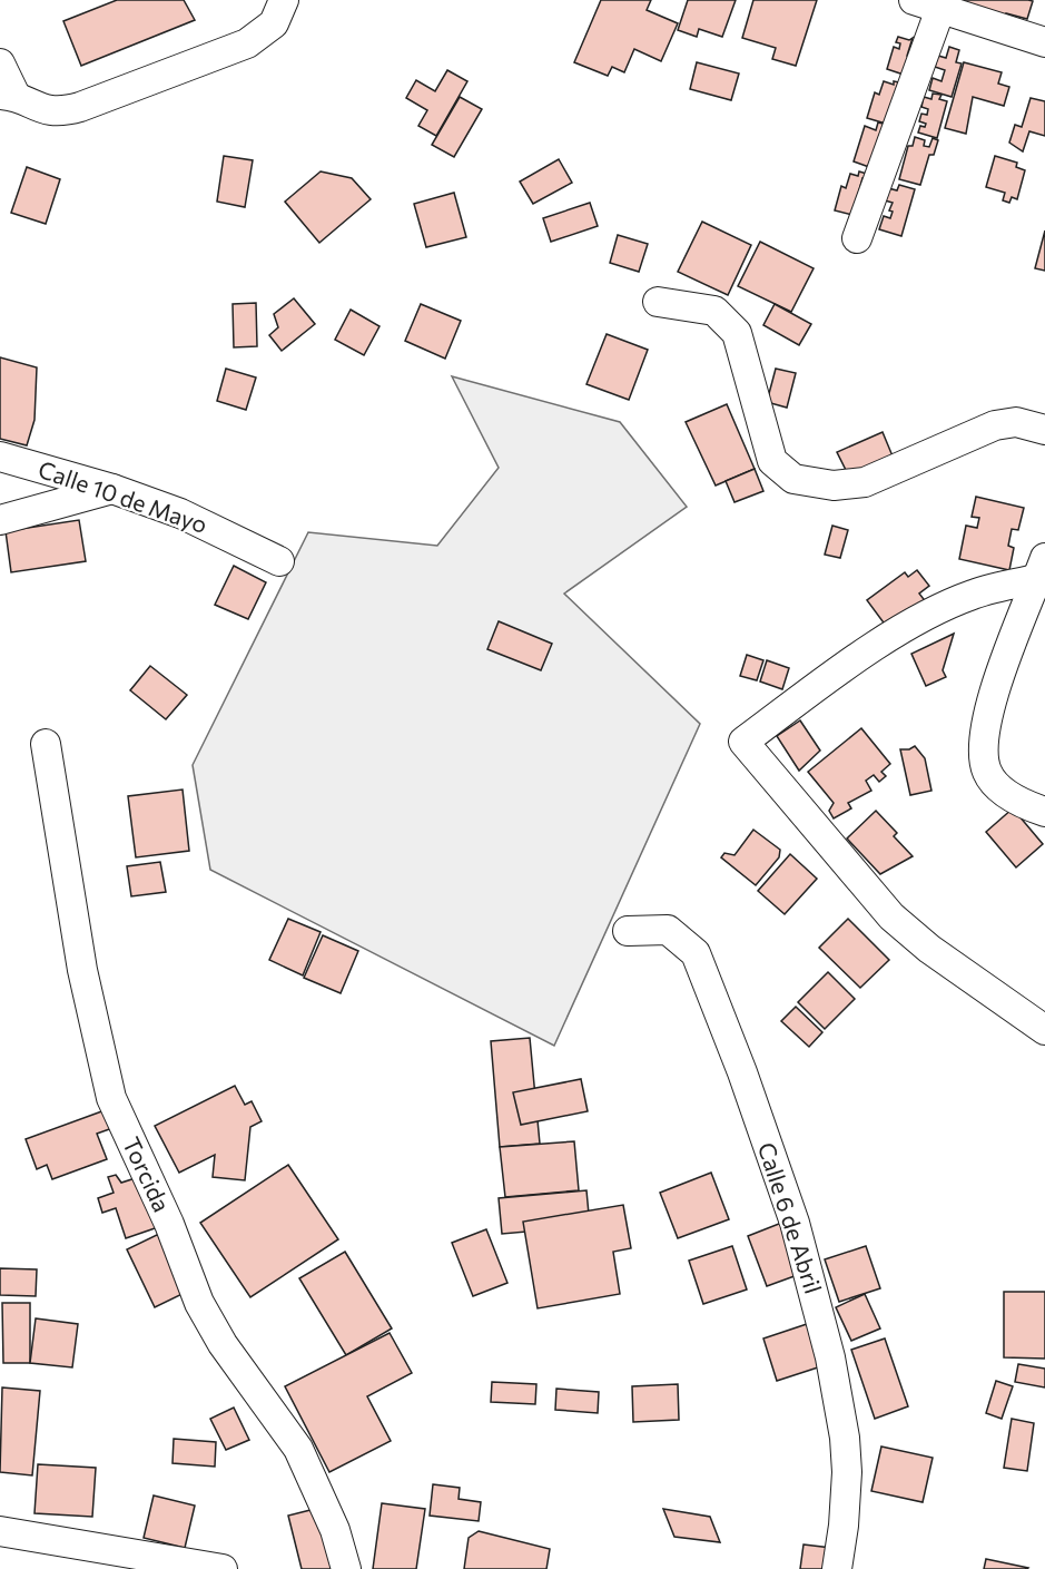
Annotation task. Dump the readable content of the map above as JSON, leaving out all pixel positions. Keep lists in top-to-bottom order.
{
  "streets": {
    "street": ["Calle 10 de Mayo", "Torcida", "Calle 6 de Abril"]
  }
}
